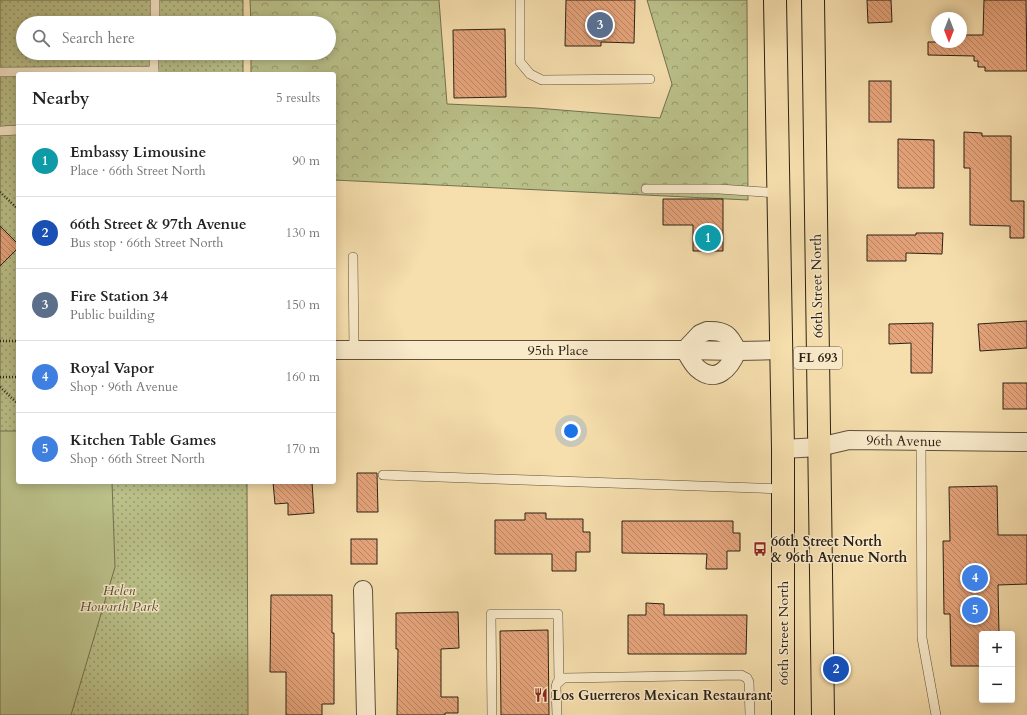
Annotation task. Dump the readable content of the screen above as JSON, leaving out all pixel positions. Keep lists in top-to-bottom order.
{
  "streets": {
    "main road": ["66th Street North", "FL 693"],
    "street": ["95th Place", "96th Avenue"]
  },
  "crossings": [
    ["66th Street North", "95th Place"],
    ["66th Street North", "96th Avenue"]
  ],
  "parks": ["Helen Howarth Park"],
  "places": {
    "bus stop": ["66th Street North & 96th Avenue North"],
    "restaurant": ["Los Guerreros Mexican Restaurant"]
  },
  "north": "bottom",
  "page": {
    "pins": [
      "3",
      "1",
      "4",
      "5",
      "2"
    ],
    "search": "Search here",
    "heading": ["Nearby", "5 results"],
    "list": [
      {
        "mark": "1",
        "name": "Embassy Limousine",
        "note": "Place · 66th Street North",
        "value": "90 m"
      },
      {
        "mark": "2",
        "name": "66th Street & 97th Avenue",
        "note": "Bus stop · 66th Street North",
        "value": "130 m"
      },
      {
        "mark": "3",
        "name": "Fire Station 34",
        "note": "Public building",
        "value": "150 m"
      },
      {
        "mark": "4",
        "name": "Royal Vapor",
        "note": "Shop · 96th Avenue",
        "value": "160 m"
      },
      {
        "mark": "5",
        "name": "Kitchen Table Games",
        "note": "Shop · 66th Street North",
        "value": "170 m"
      }
    ],
    "map_buttons": ["+", "−"]
  }
}
